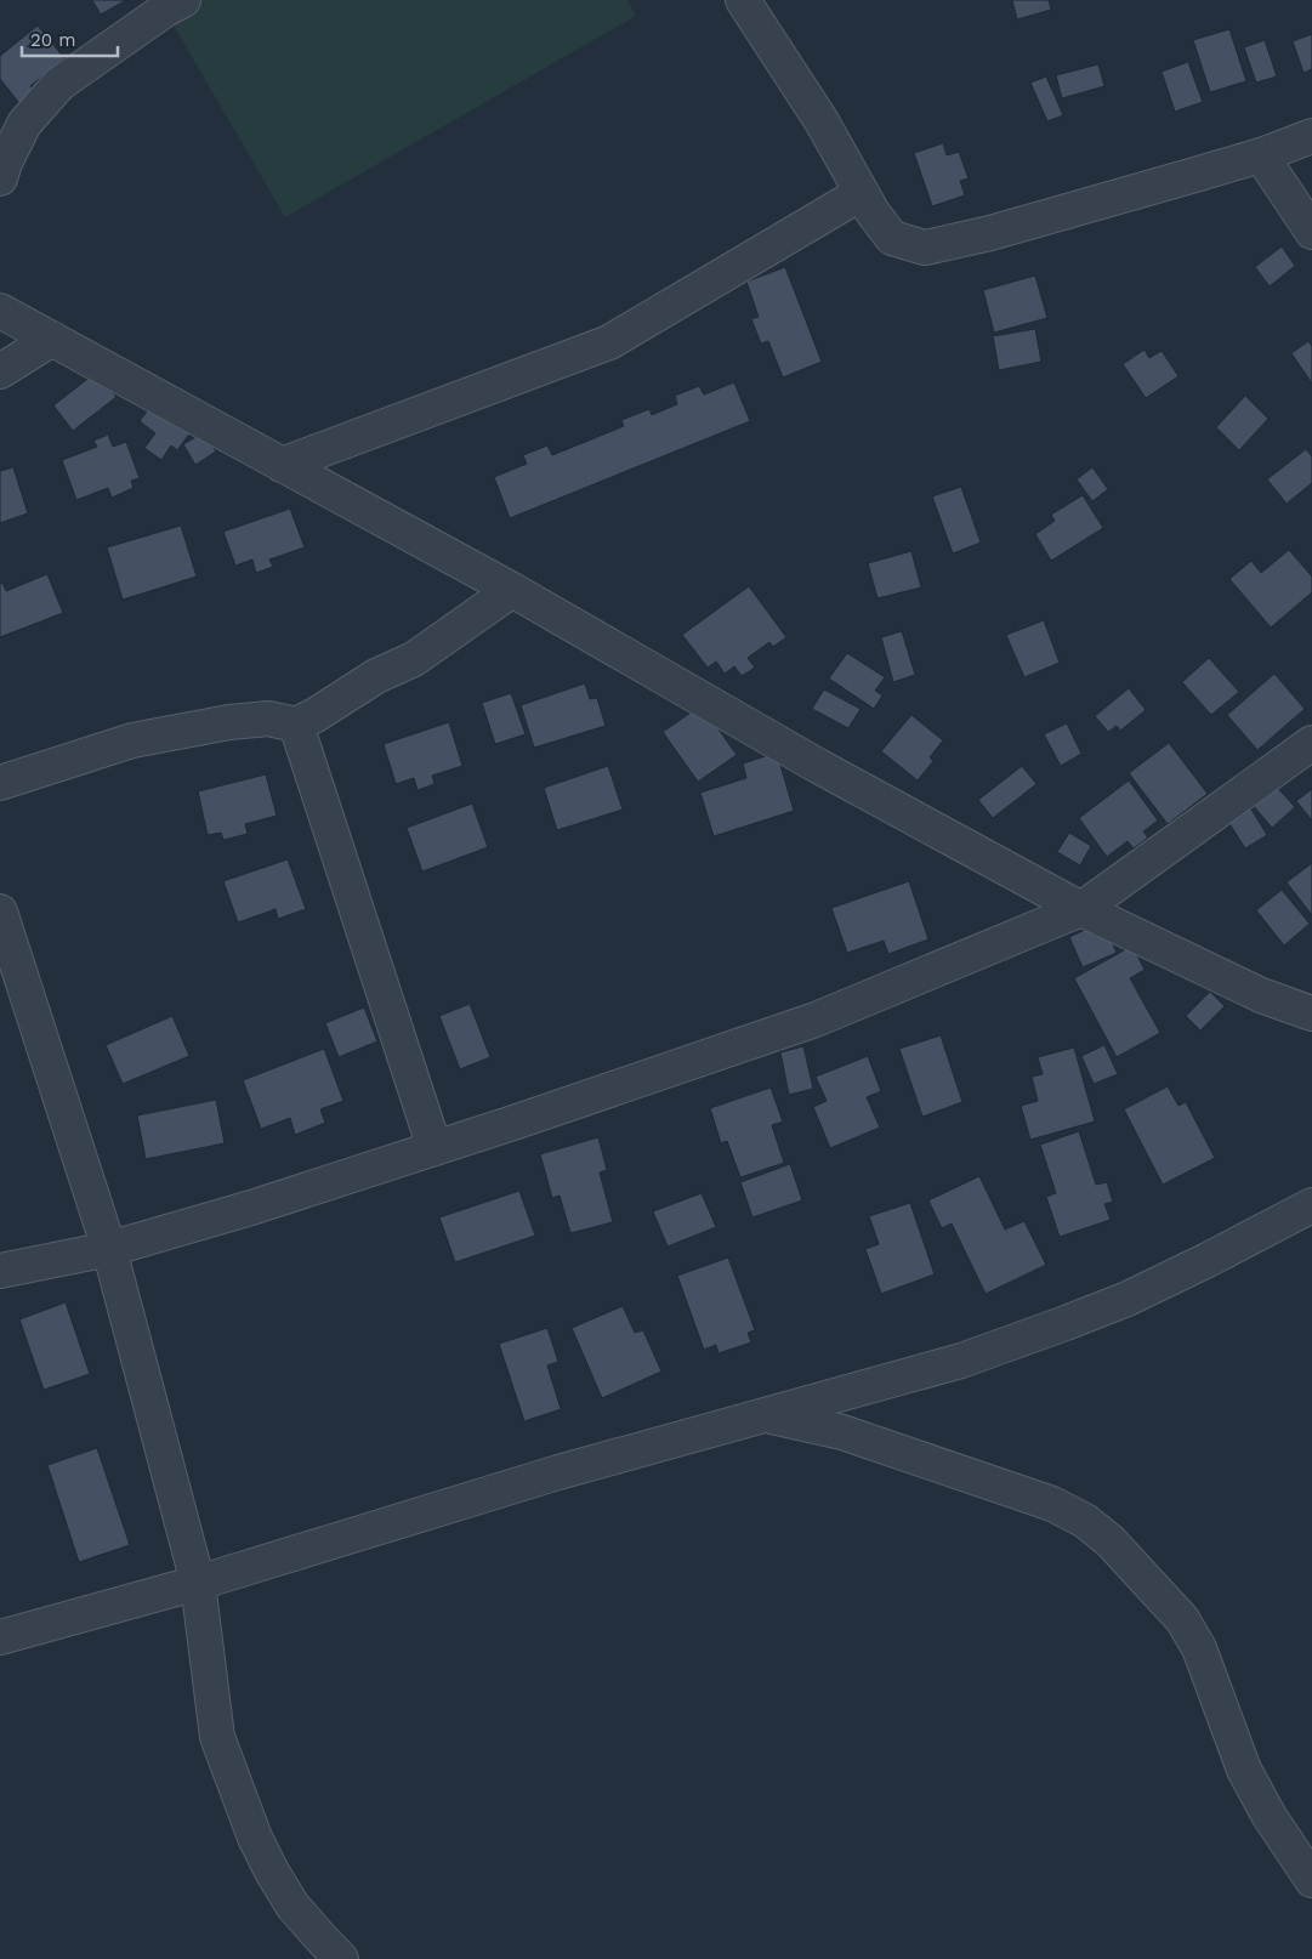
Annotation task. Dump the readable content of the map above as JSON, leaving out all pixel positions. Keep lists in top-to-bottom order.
{
  "scale_bar": "20 m"
}
